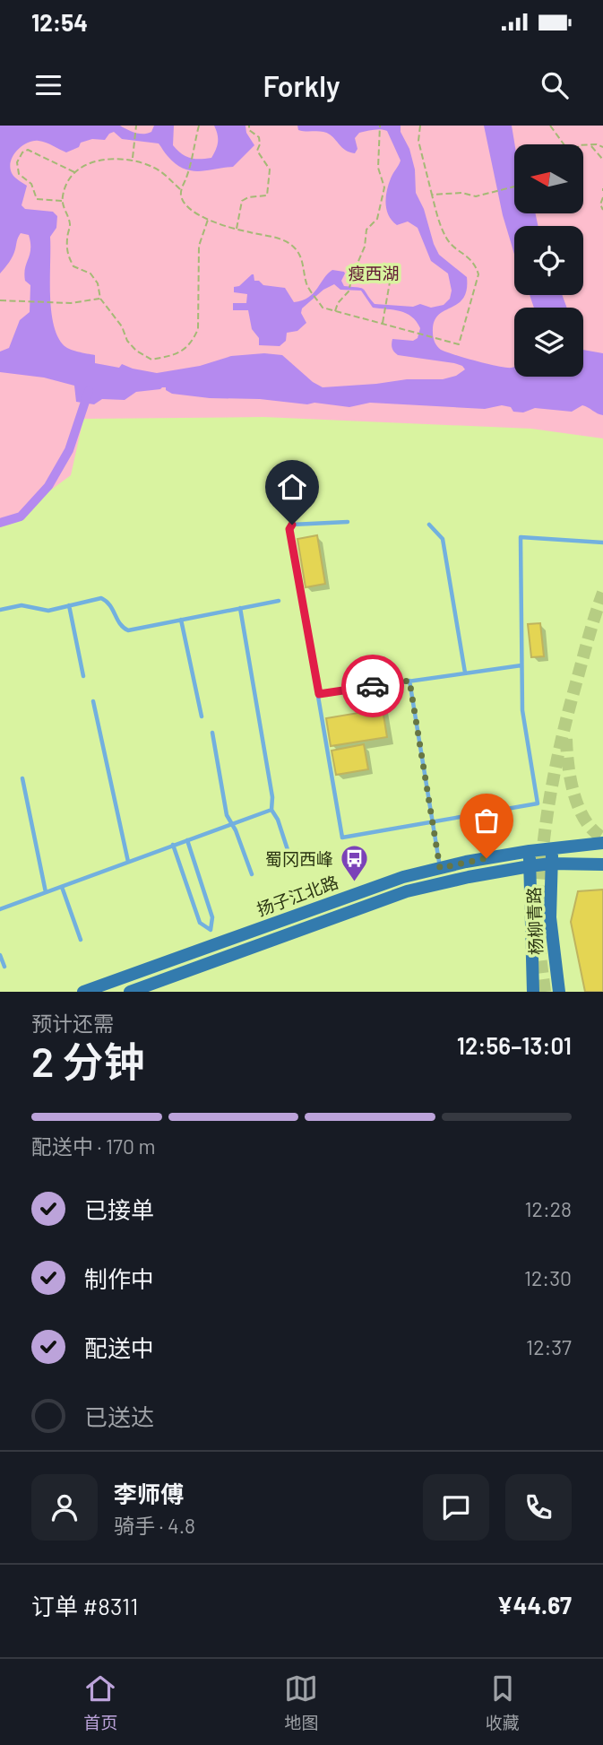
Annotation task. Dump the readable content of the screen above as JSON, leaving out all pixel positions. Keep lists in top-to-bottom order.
{
  "streets": {
    "main road": ["扬子江北路", "杨柳青路"]
  },
  "crossings": [
    ["扬子江北路", "杨柳青路"]
  ],
  "parks": ["瘦西湖"],
  "places": {
    "bus stop": ["蜀冈西峰"]
  },
  "north": "left",
  "page": {
    "status": "12:54",
    "header": "Forkly",
    "heading": ["2 分钟", "预计还需", "12:56–13:01"],
    "panel": [
      "李师傅",
      "骑手 · 4.8",
      "订单 #8311",
      "¥44.67"
    ],
    "bar": "配送中 · 170 m",
    "list": [
      ["已接单", "12:28"],
      ["制作中", "12:30"],
      ["配送中", "12:37"],
      "已送达"
    ],
    "tabs": ["首页", "地图", "收藏"]
  }
}
